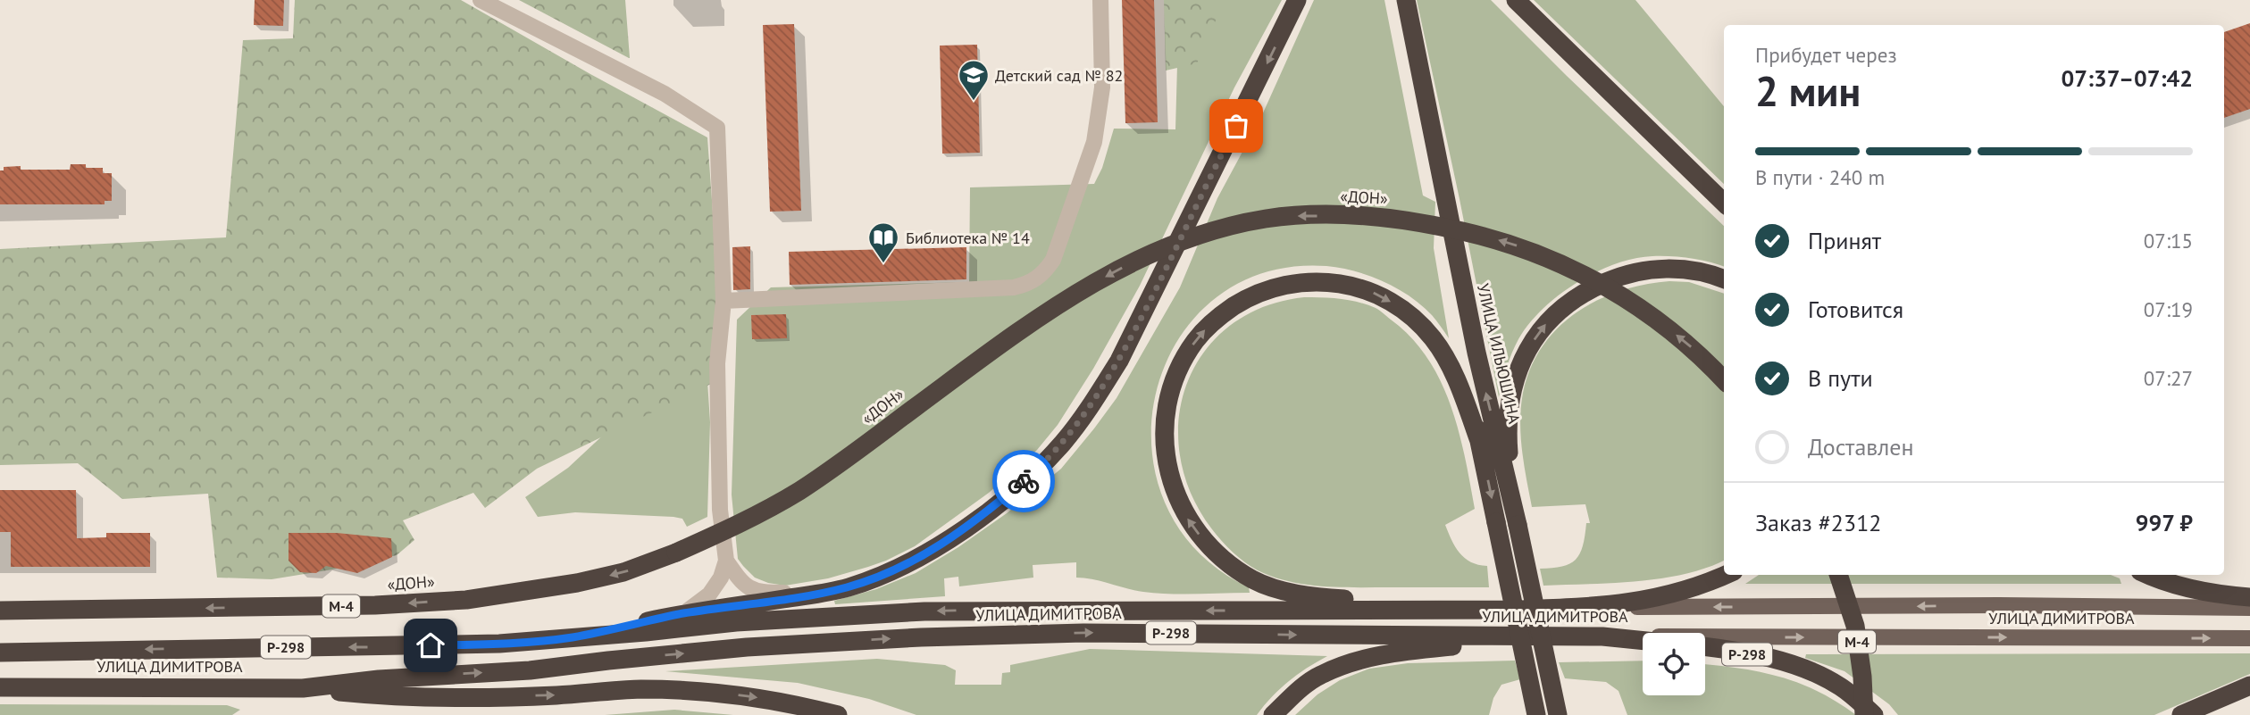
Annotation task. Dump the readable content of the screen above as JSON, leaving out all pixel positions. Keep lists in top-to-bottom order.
{
  "streets": {
    "highway": [
      "«ДОН»",
      "УЛИЦА ИЛЬЮШИНА",
      "М-4",
      "УЛИЦА ДИМИТРОВА",
      "Р-298"
    ]
  },
  "crossings": [
    ["УЛИЦА ДИМИТРОВА", "Р-298"]
  ],
  "places": {
    "school or university": ["Детский сад № 82"],
    "library": ["Библиотека № 14"]
  },
  "page": {
    "heading": ["2 мин", "Прибудет через", "07:37–07:42"],
    "panel": ["Заказ #2312", "997 ₽"],
    "bar": "В пути · 240 m",
    "list": [
      ["Принят", "07:15"],
      ["Готовится", "07:19"],
      ["В пути", "07:27"],
      "Доставлен"
    ]
  }
}
